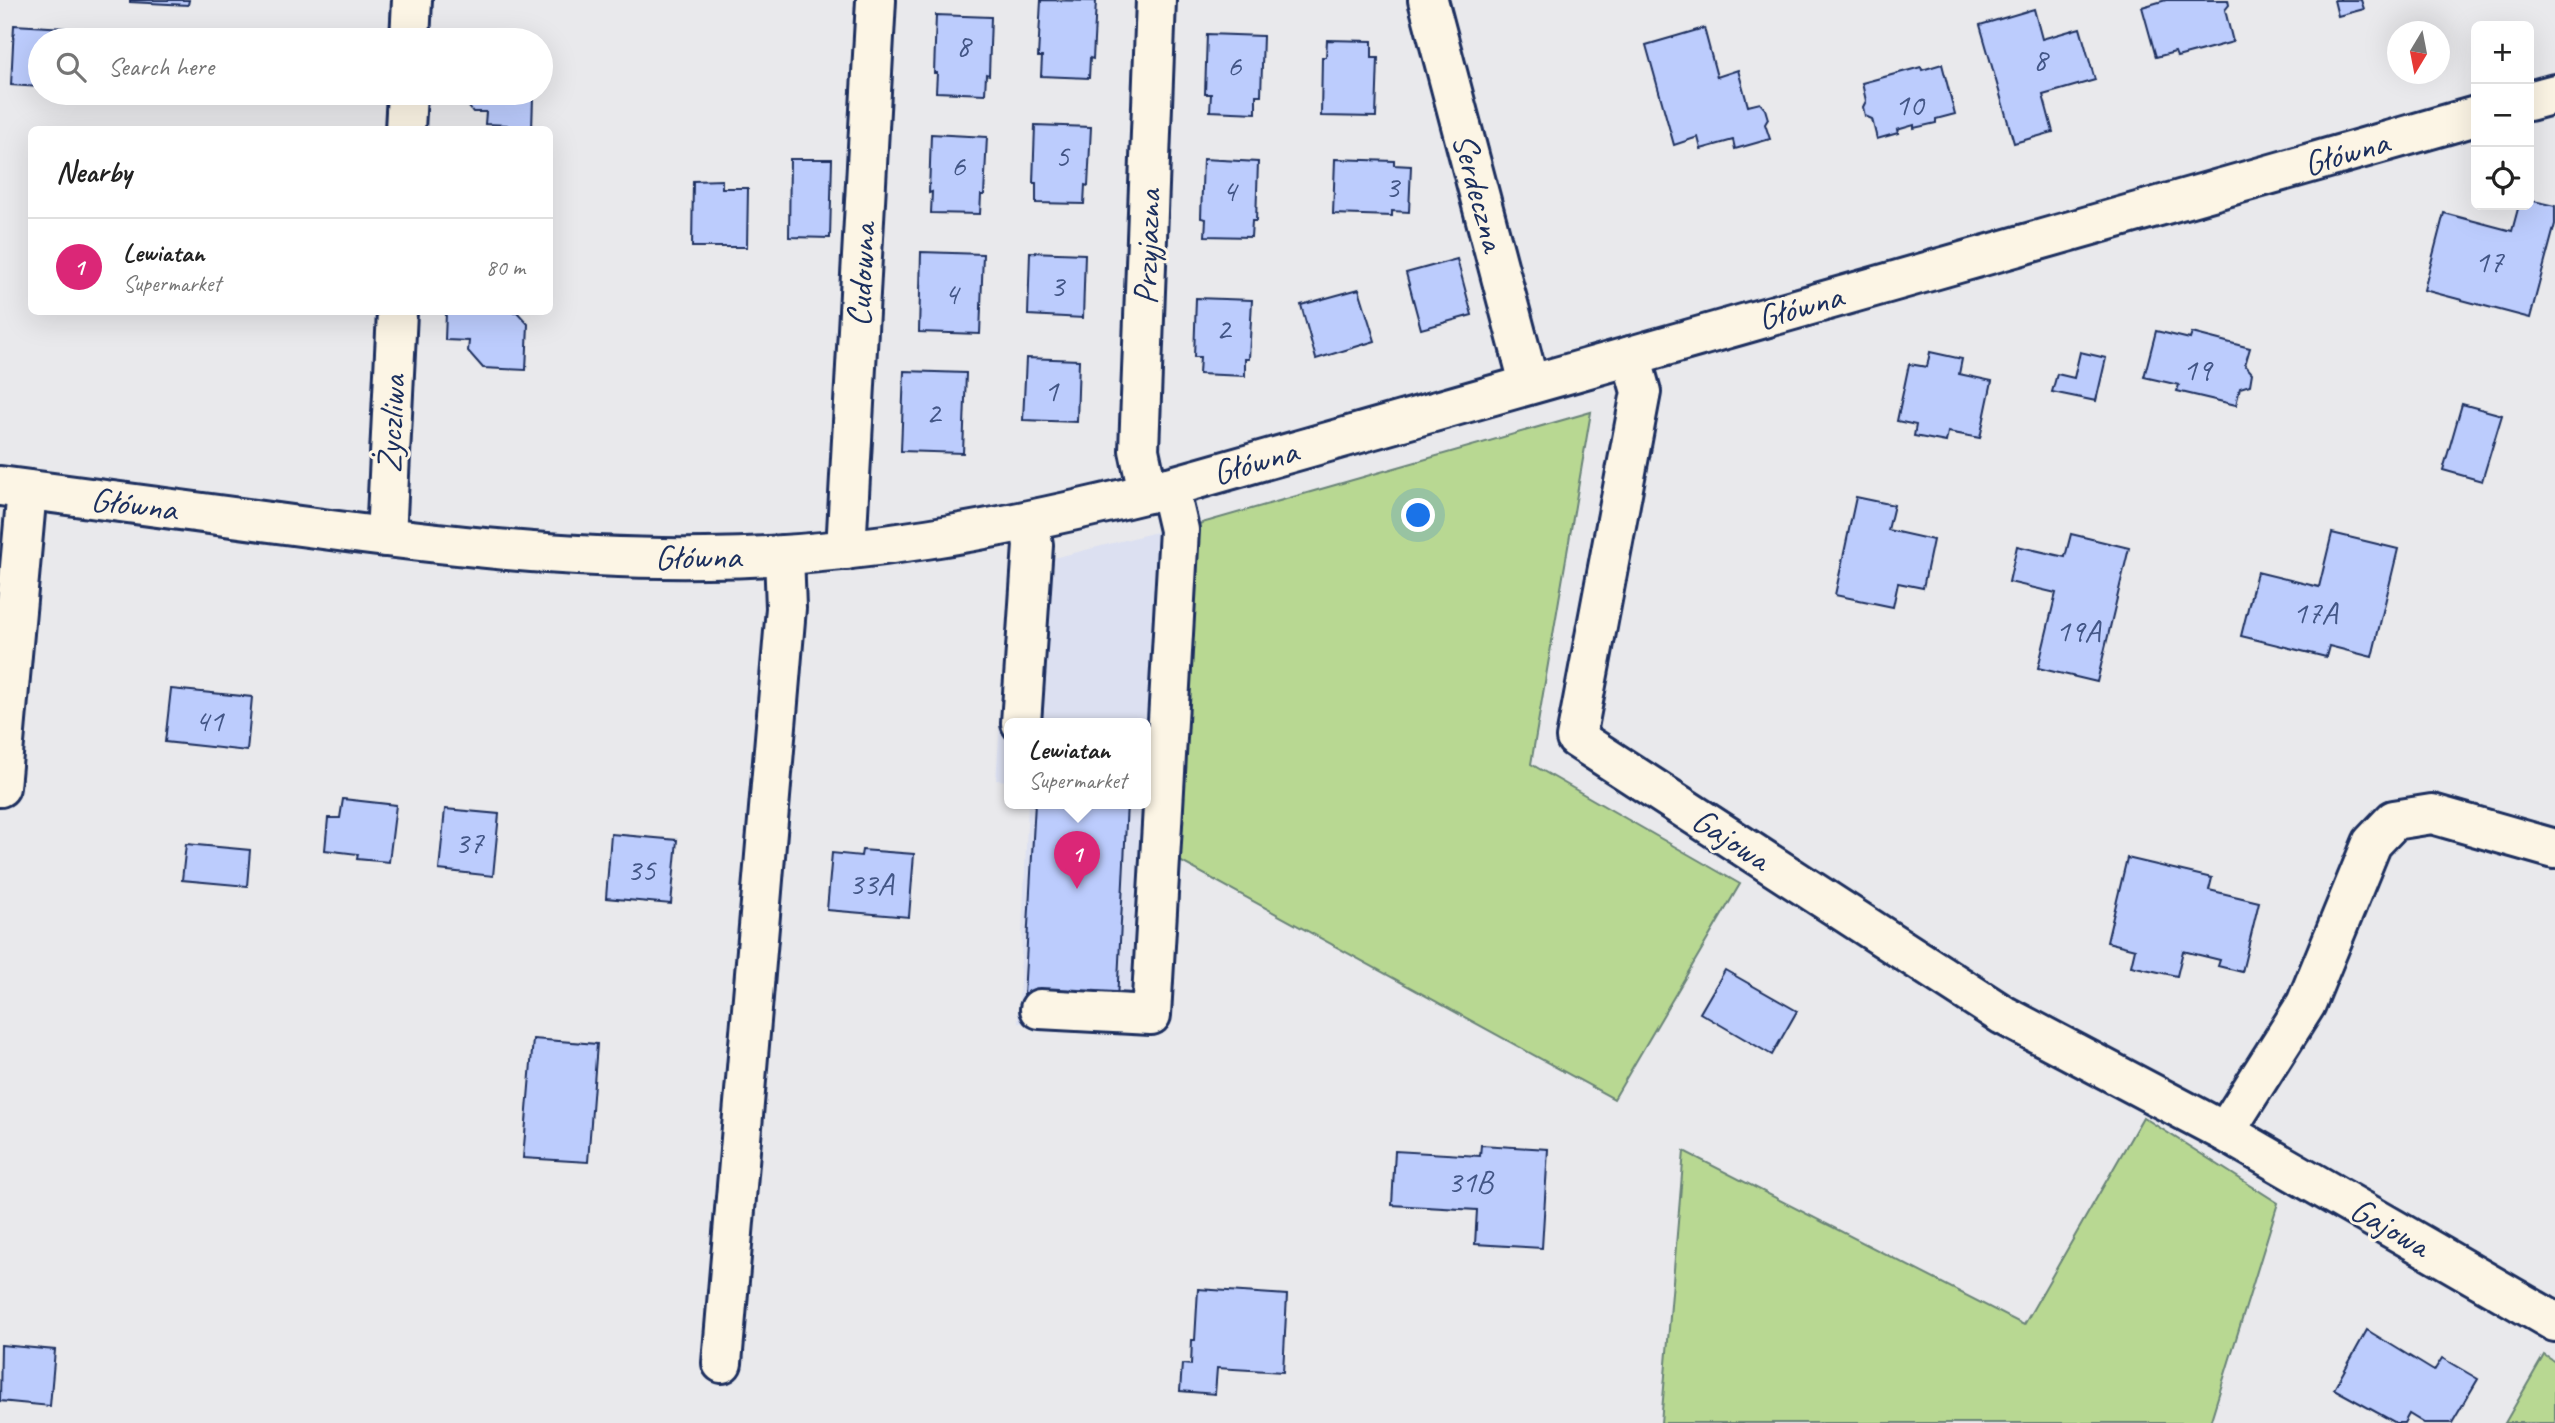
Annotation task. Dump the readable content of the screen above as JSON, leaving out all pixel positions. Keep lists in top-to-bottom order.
{
  "streets": {
    "street": [
      "Główna",
      "Serdeczna",
      "Przyjazna",
      "Cudowna",
      "Życzliwa",
      "Gajowa"
    ]
  },
  "crossings": [
    ["Główna", "Serdeczna"],
    ["Główna", "Przyjazna"],
    ["Główna", "Cudowna"],
    ["Główna", "Życzliwa"],
    ["Główna", "Gajowa"]
  ],
  "house_numbers": [
    "8",
    "8",
    "6",
    "10",
    "5",
    "6",
    "3",
    "4",
    "17",
    "3",
    "4",
    "2",
    "19",
    "1",
    "2",
    "17A",
    "19A",
    "41",
    "37",
    "35",
    "33A",
    "31B"
  ],
  "north": "bottom",
  "page": {
    "map_buttons": ["+", "−"],
    "search": "Search here",
    "heading": "Nearby",
    "list": [
      {
        "mark": "1",
        "name": "Lewiatan",
        "note": "Supermarket",
        "value": "80 m"
      }
    ],
    "popup": ["Lewiatan", "Supermarket"],
    "pins": "1"
  }
}
